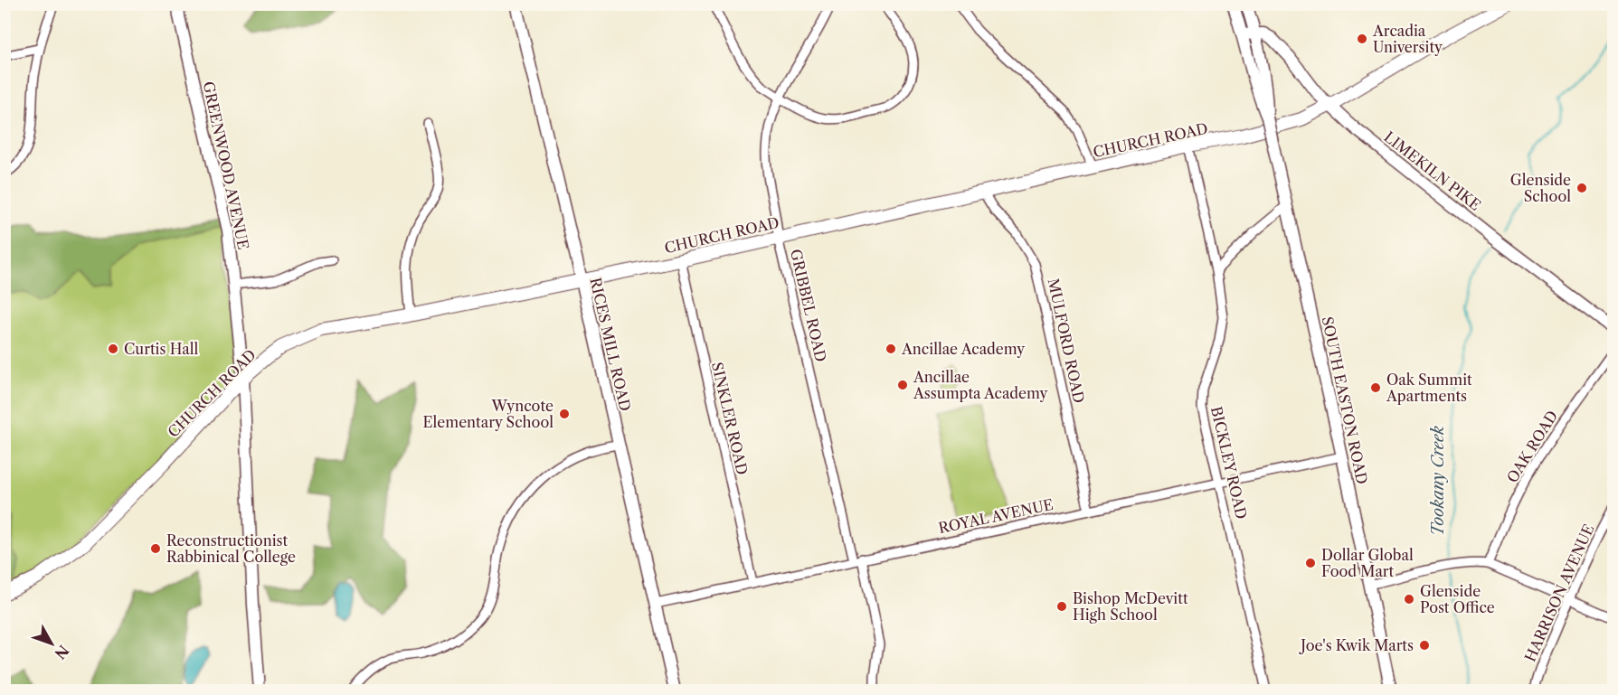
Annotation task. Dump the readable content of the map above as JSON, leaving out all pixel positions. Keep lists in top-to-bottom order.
{
  "streets": {
    "main road": [
      "CHURCH ROAD",
      "GREENWOOD AVENUE",
      "LIMEKILN PIKE",
      "RICES MILL ROAD",
      "SOUTH EASTON ROAD"
    ],
    "street": [
      "GRIBBEL ROAD",
      "MULFORD ROAD",
      "SINKLER ROAD",
      "OAK ROAD",
      "BICKLEY ROAD",
      "ROYAL AVENUE",
      "HARRISON AVENUE"
    ]
  },
  "crossings": [
    ["CHURCH ROAD", "GREENWOOD AVENUE"],
    ["CHURCH ROAD", "LIMEKILN PIKE"],
    ["CHURCH ROAD", "GRIBBEL ROAD"],
    ["CHURCH ROAD", "MULFORD ROAD"],
    ["CHURCH ROAD", "RICES MILL ROAD"],
    ["CHURCH ROAD", "SINKLER ROAD"],
    ["CHURCH ROAD", "BICKLEY ROAD"],
    ["LIMEKILN PIKE", "SOUTH EASTON ROAD"],
    ["GRIBBEL ROAD", "ROYAL AVENUE"],
    ["MULFORD ROAD", "ROYAL AVENUE"],
    ["RICES MILL ROAD", "ROYAL AVENUE"],
    ["SOUTH EASTON ROAD", "ROYAL AVENUE"],
    ["SINKLER ROAD", "ROYAL AVENUE"],
    ["BICKLEY ROAD", "ROYAL AVENUE"]
  ],
  "water": ["Tookany Creek"],
  "places": [
    "Arcadia University",
    "Glenside School",
    "Curtis Hall",
    "Ancillae Academy",
    "Ancillae Assumpta Academy",
    "Oak Summit Apartments",
    "Wyncote Elementary School",
    "Reconstructionist Rabbinical College",
    "Dollar Global Food Mart",
    "Glenside Post Office",
    "Bishop McDevitt High School",
    "Joe's Kwik Marts"
  ],
  "north": "bottom right"
}
